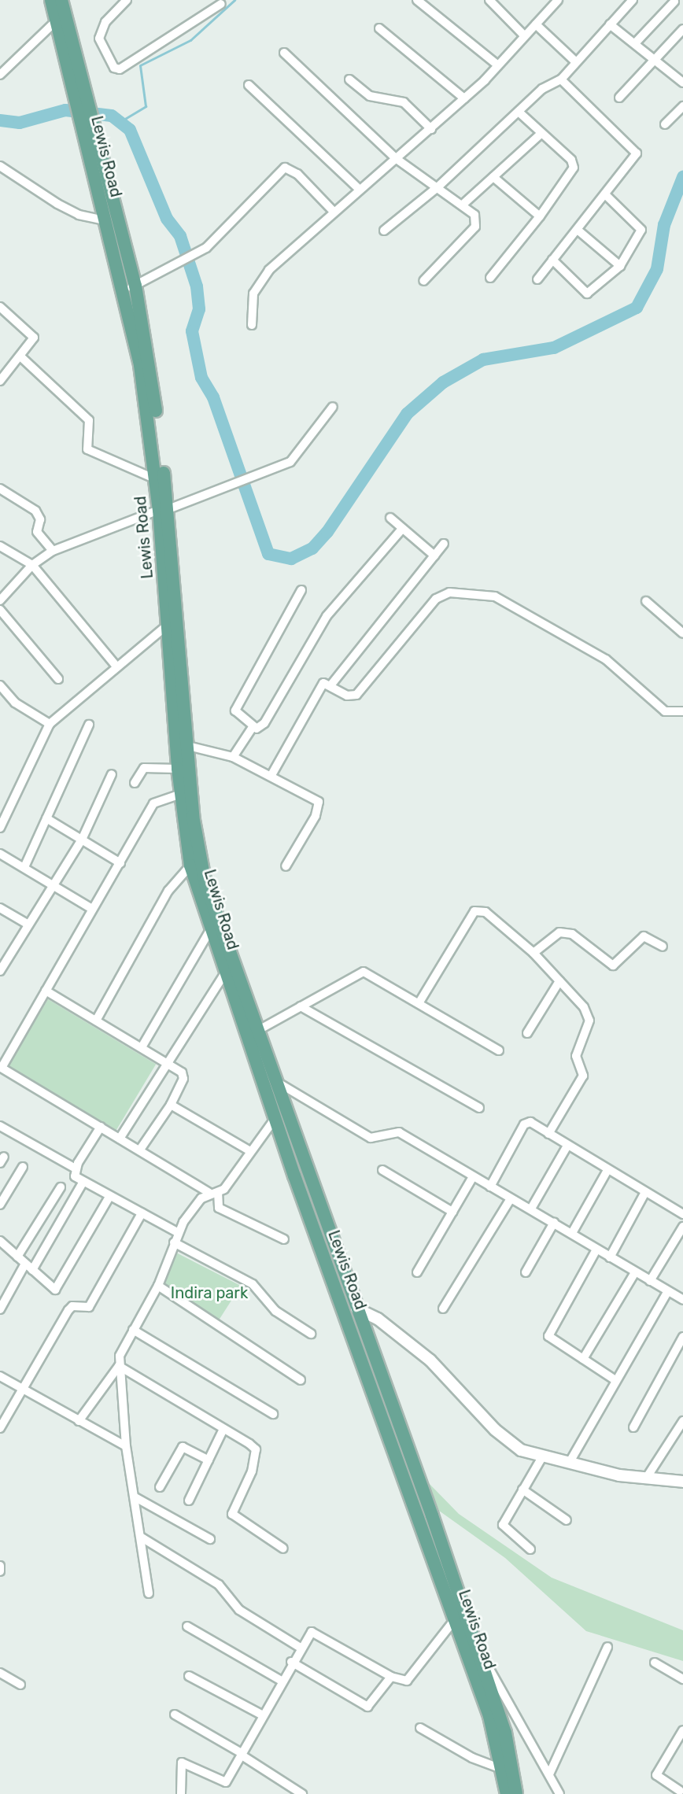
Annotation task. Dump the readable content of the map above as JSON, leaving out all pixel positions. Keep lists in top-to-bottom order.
{
  "streets": {
    "main road": ["Lewis Road"]
  },
  "parks": ["Indira park"]
}
